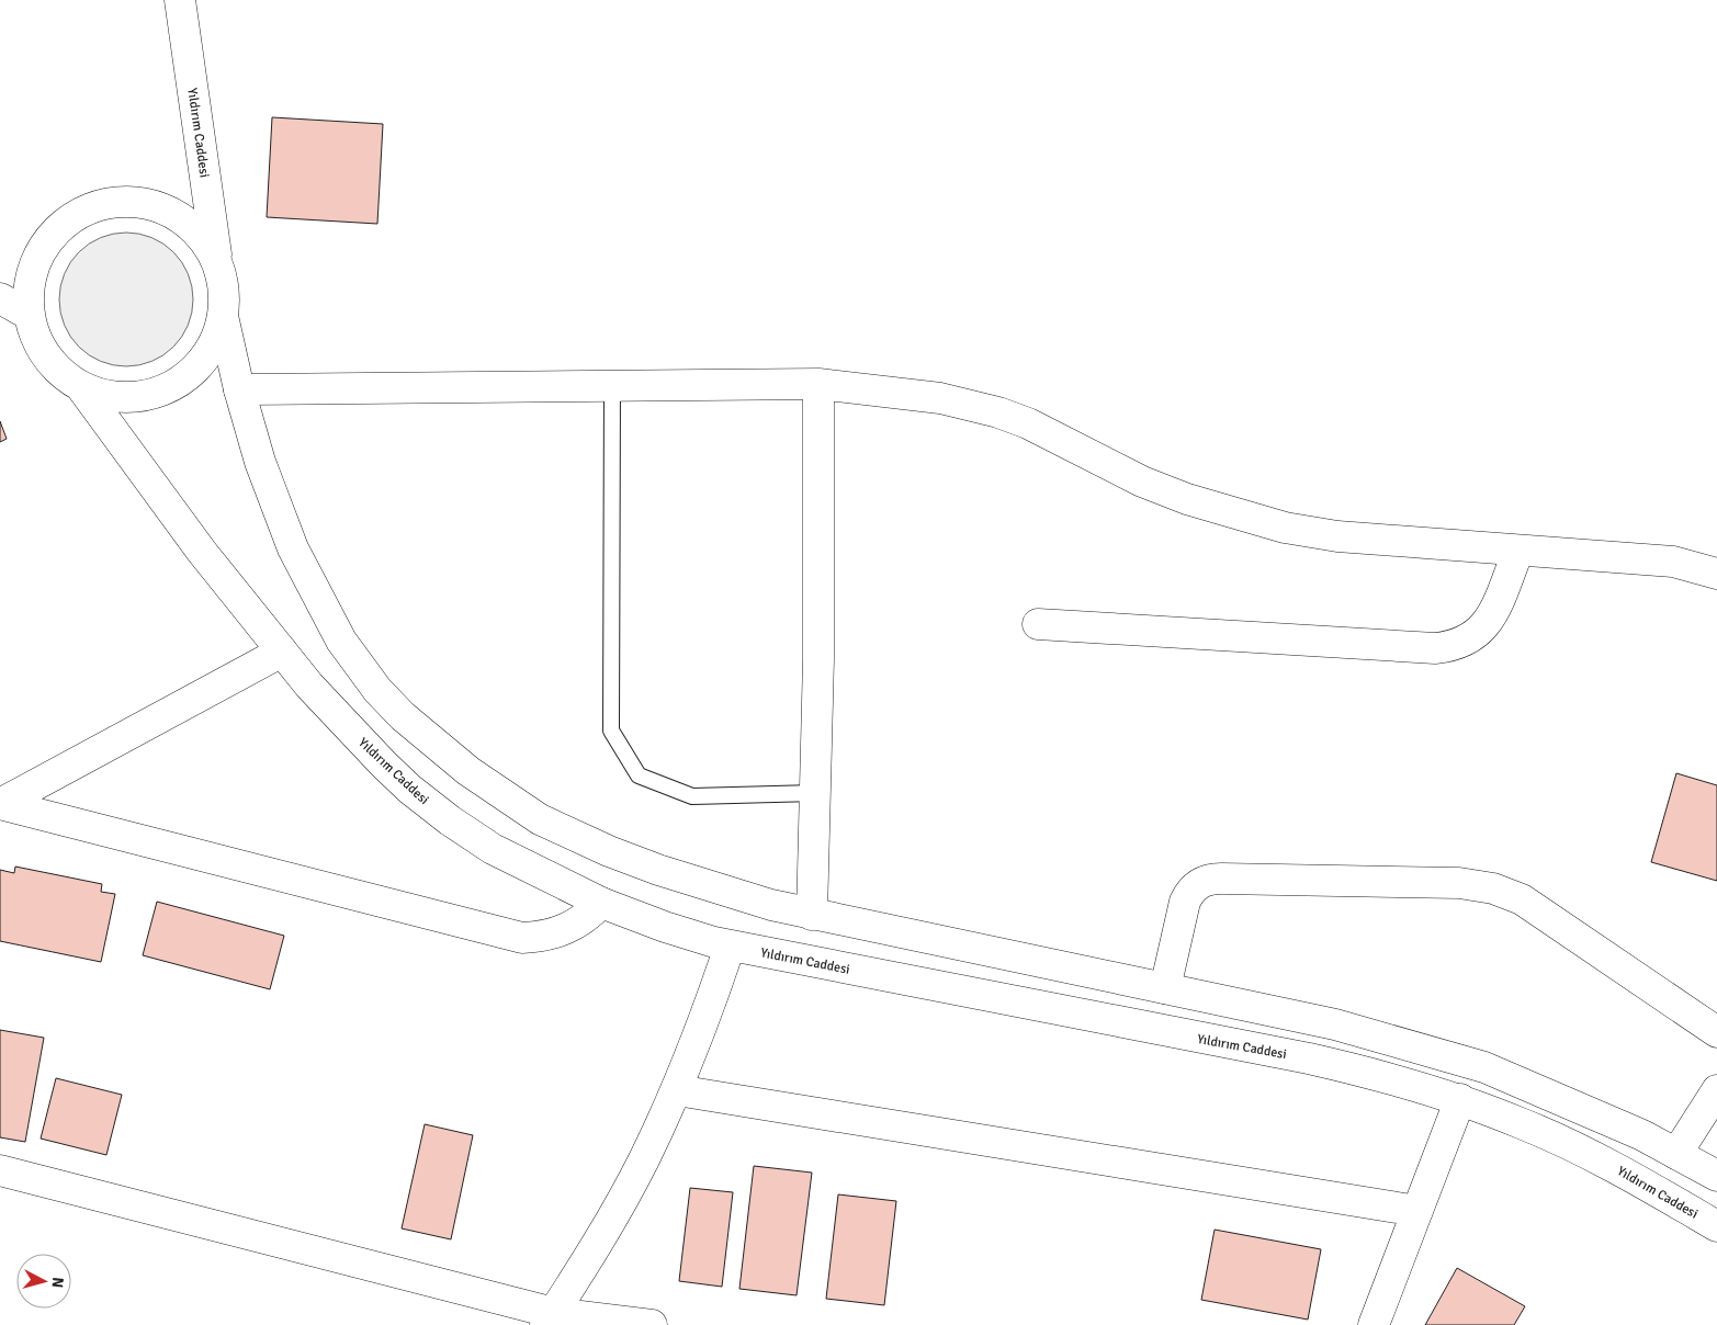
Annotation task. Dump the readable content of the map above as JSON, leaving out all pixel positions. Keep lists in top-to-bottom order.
{
  "streets": {
    "street": ["Yıldırım Caddesi"]
  },
  "north": "right"
}
